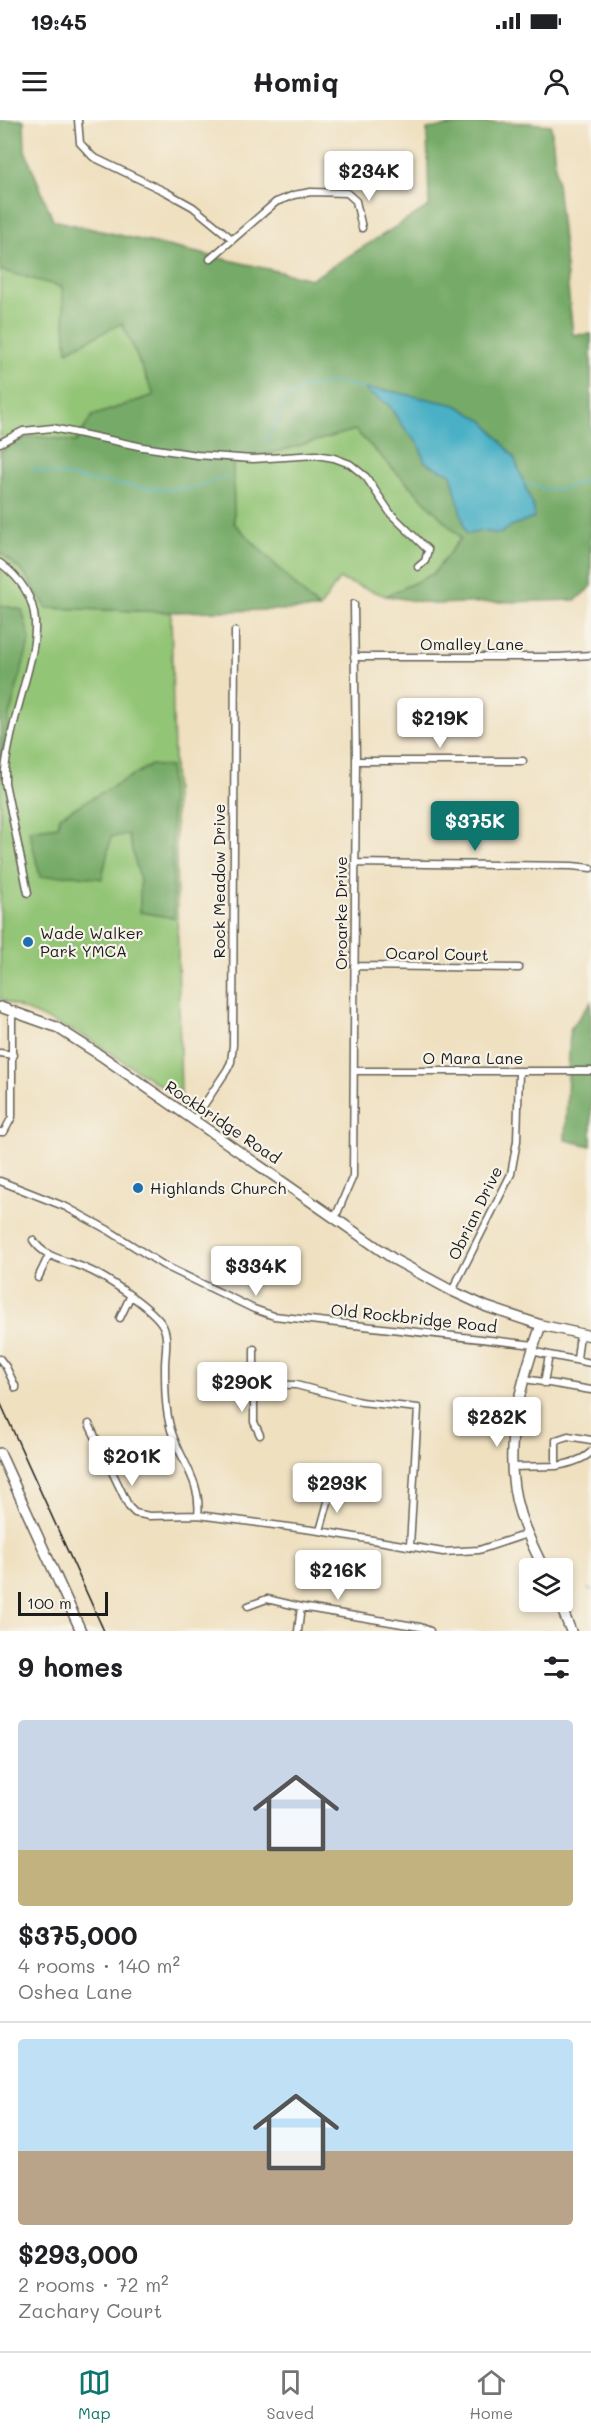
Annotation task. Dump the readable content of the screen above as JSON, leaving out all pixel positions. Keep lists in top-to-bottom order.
{
  "streets": {
    "main road": ["Rockbridge Road"],
    "street": [
      "Omalley Lane",
      "Rock Meadow Drive",
      "Oroarke Drive",
      "Ocarol Court",
      "O Mara Lane",
      "Obrian Drive",
      "Old Rockbridge Road"
    ]
  },
  "crossings": [
    ["Omalley Lane", "Oroarke Drive"],
    ["Rock Meadow Drive", "Rockbridge Road"],
    ["Oroarke Drive", "Ocarol Court"],
    ["Oroarke Drive", "O Mara Lane"],
    ["Oroarke Drive", "Rockbridge Road"],
    ["O Mara Lane", "Obrian Drive"],
    ["Rockbridge Road", "Obrian Drive"]
  ],
  "places": ["Wade Walker Park YMCA", "Highlands Church"],
  "scale_bar": "100 m",
  "page": {
    "status": "19:45",
    "header": "Homiq",
    "price": [
      "$234K",
      "$219K",
      "$375K",
      "$334K",
      "$290K",
      "$282K",
      "$201K",
      "$293K",
      "$216K"
    ],
    "scale": "100 m",
    "heading": "9 homes",
    "list": [
      {
        "name": "$375,000",
        "note": "4 rooms · 140 m² · Oshea Lane"
      },
      {
        "name": "$293,000",
        "note": "2 rooms · 72 m² · Zachary Court"
      }
    ],
    "tabs": ["Map", "Saved", "Home"]
  }
}
